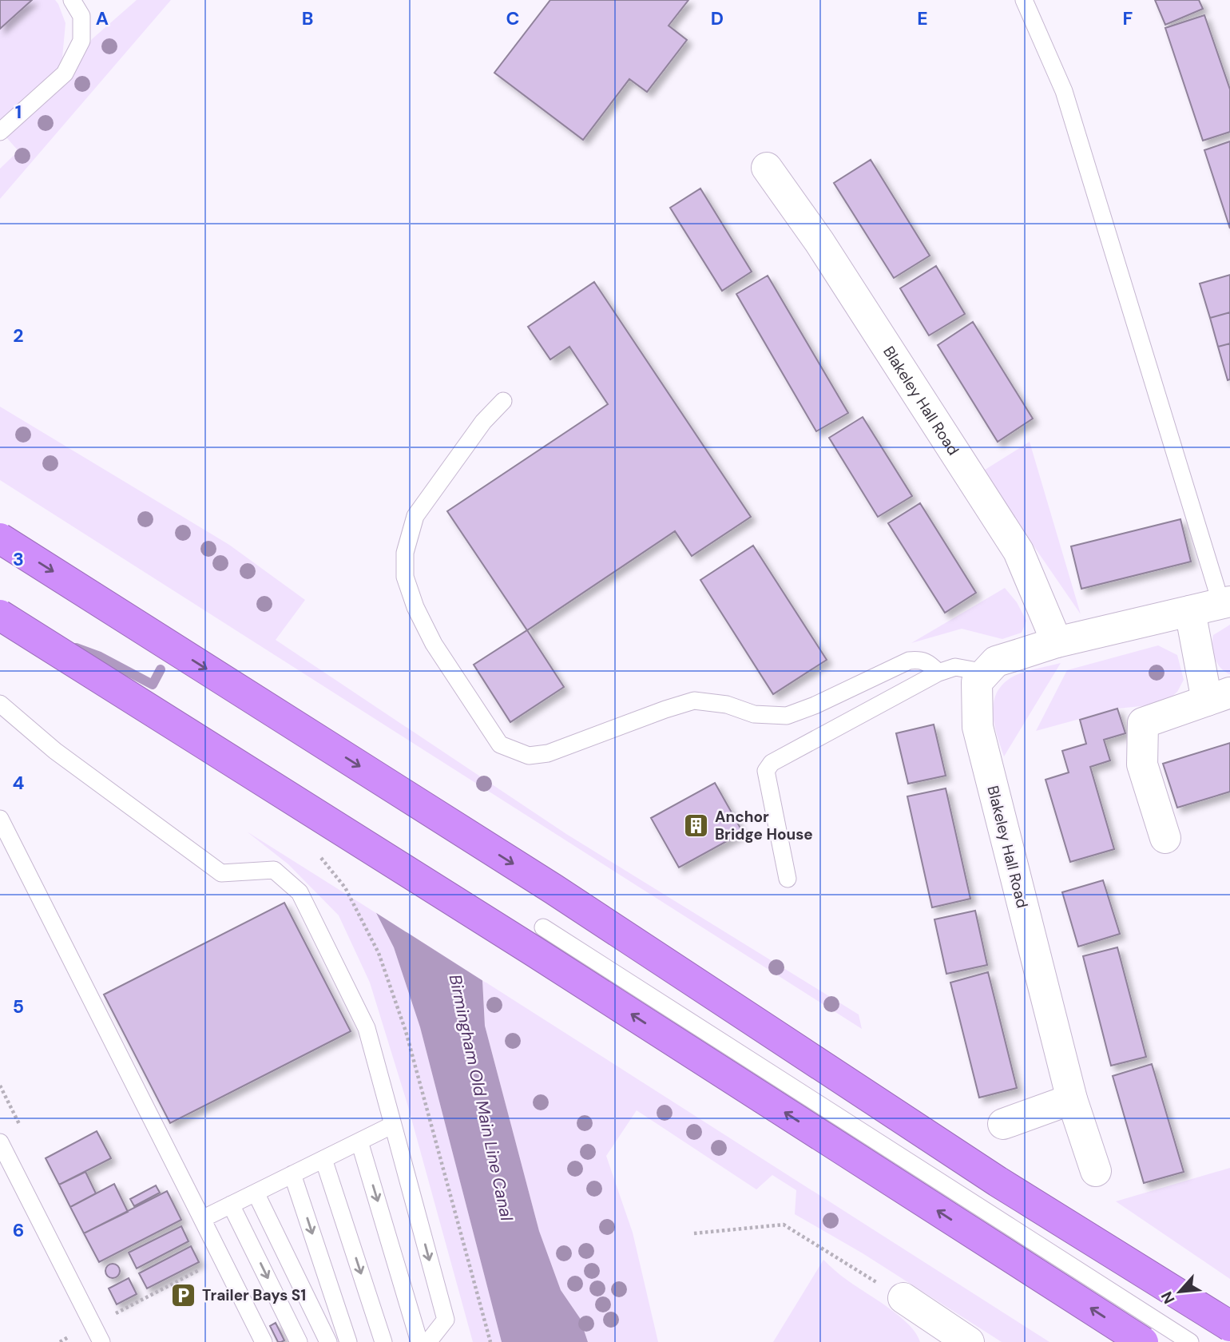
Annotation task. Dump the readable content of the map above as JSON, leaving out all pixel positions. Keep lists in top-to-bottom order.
{
  "streets": {
    "street": ["Blakeley Hall Road"]
  },
  "water": ["Birmingham Old Main Line Canal"],
  "places": {
    "building": ["Anchor Bridge House"],
    "parking": ["Trailer Bays S1"]
  },
  "north": "bottom left",
  "grid": {
    "columns": [
      "A",
      "B",
      "C",
      "D",
      "E",
      "F"
    ],
    "rows": [
      "1",
      "2",
      "3",
      "4",
      "5",
      "6"
    ]
  }
}
